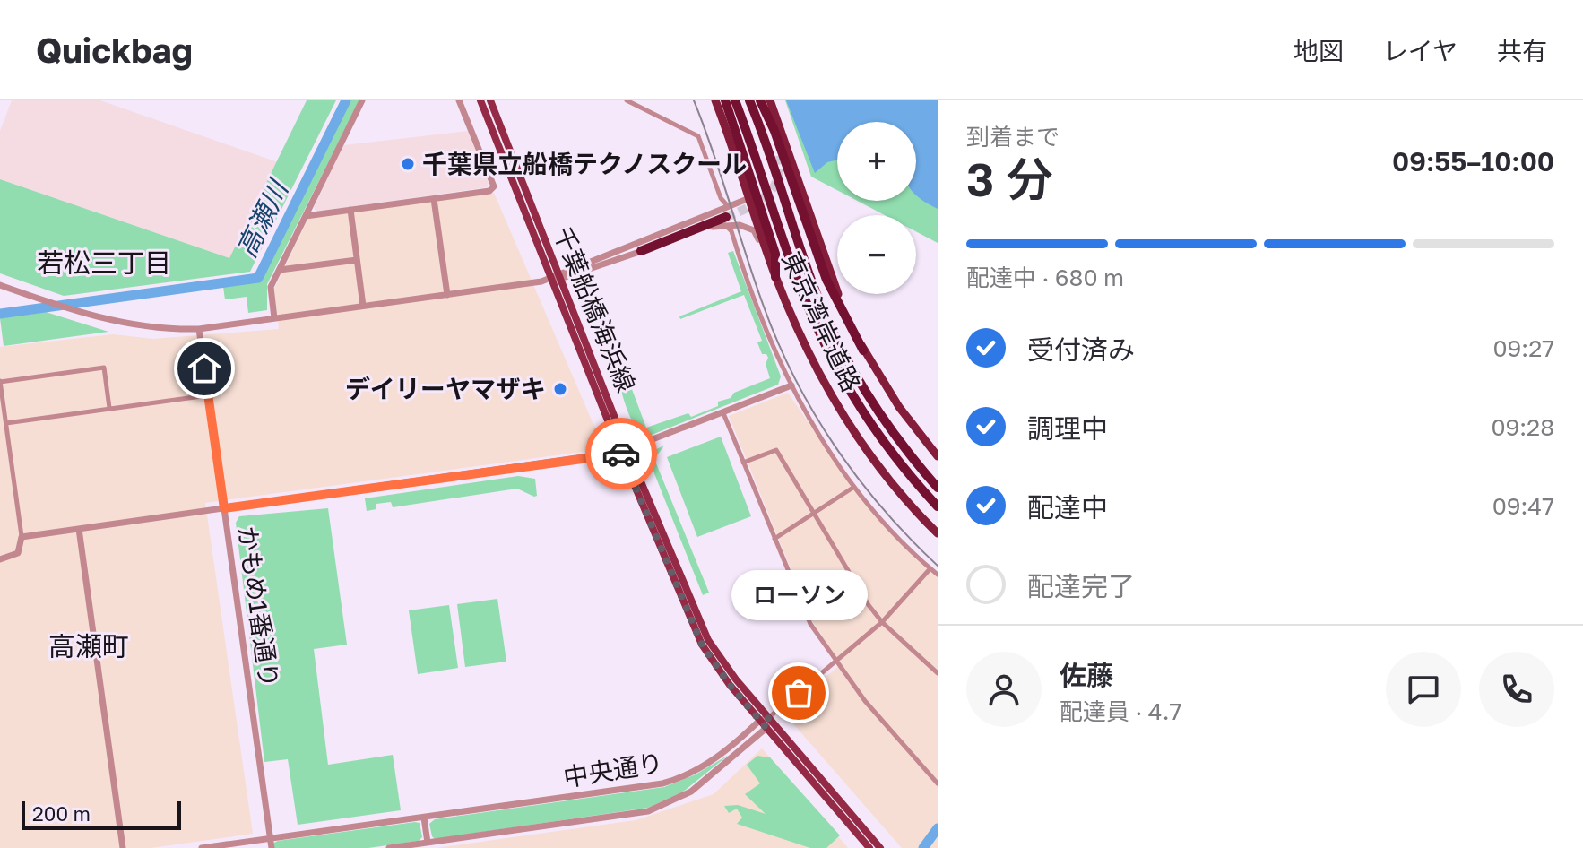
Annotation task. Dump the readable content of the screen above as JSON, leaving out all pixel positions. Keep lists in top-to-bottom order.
{
  "streets": {
    "highway": ["東京湾岸道路"],
    "main road": ["千葉船橋海浜線"],
    "street": ["かもめ1番通り", "中央通り"]
  },
  "crossings": [
    ["千葉船橋海浜線", "中央通り"],
    ["かもめ1番通り", "中央通り"]
  ],
  "districts": ["若松三丁目", "高瀬町"],
  "water": ["高瀬川"],
  "places": ["千葉県立船橋テクノスクール", "デイリーヤマザキ", "ローソン"],
  "scale_bar": "200 m",
  "page": {
    "header": "Quickbag",
    "nav": ["地図", "レイヤ", "共有"],
    "heading": ["3 分", "到着まで", "09:55–10:00"],
    "panel": ["佐藤", "配達員 · 4.7"],
    "map_buttons": ["+", "−"],
    "bar": "配達中 · 680 m",
    "list": [
      ["受付済み", "09:27"],
      ["調理中", "09:28"],
      ["配達中", "09:47"],
      "配達完了"
    ],
    "bubble": "ローソン",
    "scale": "200 m"
  }
}
